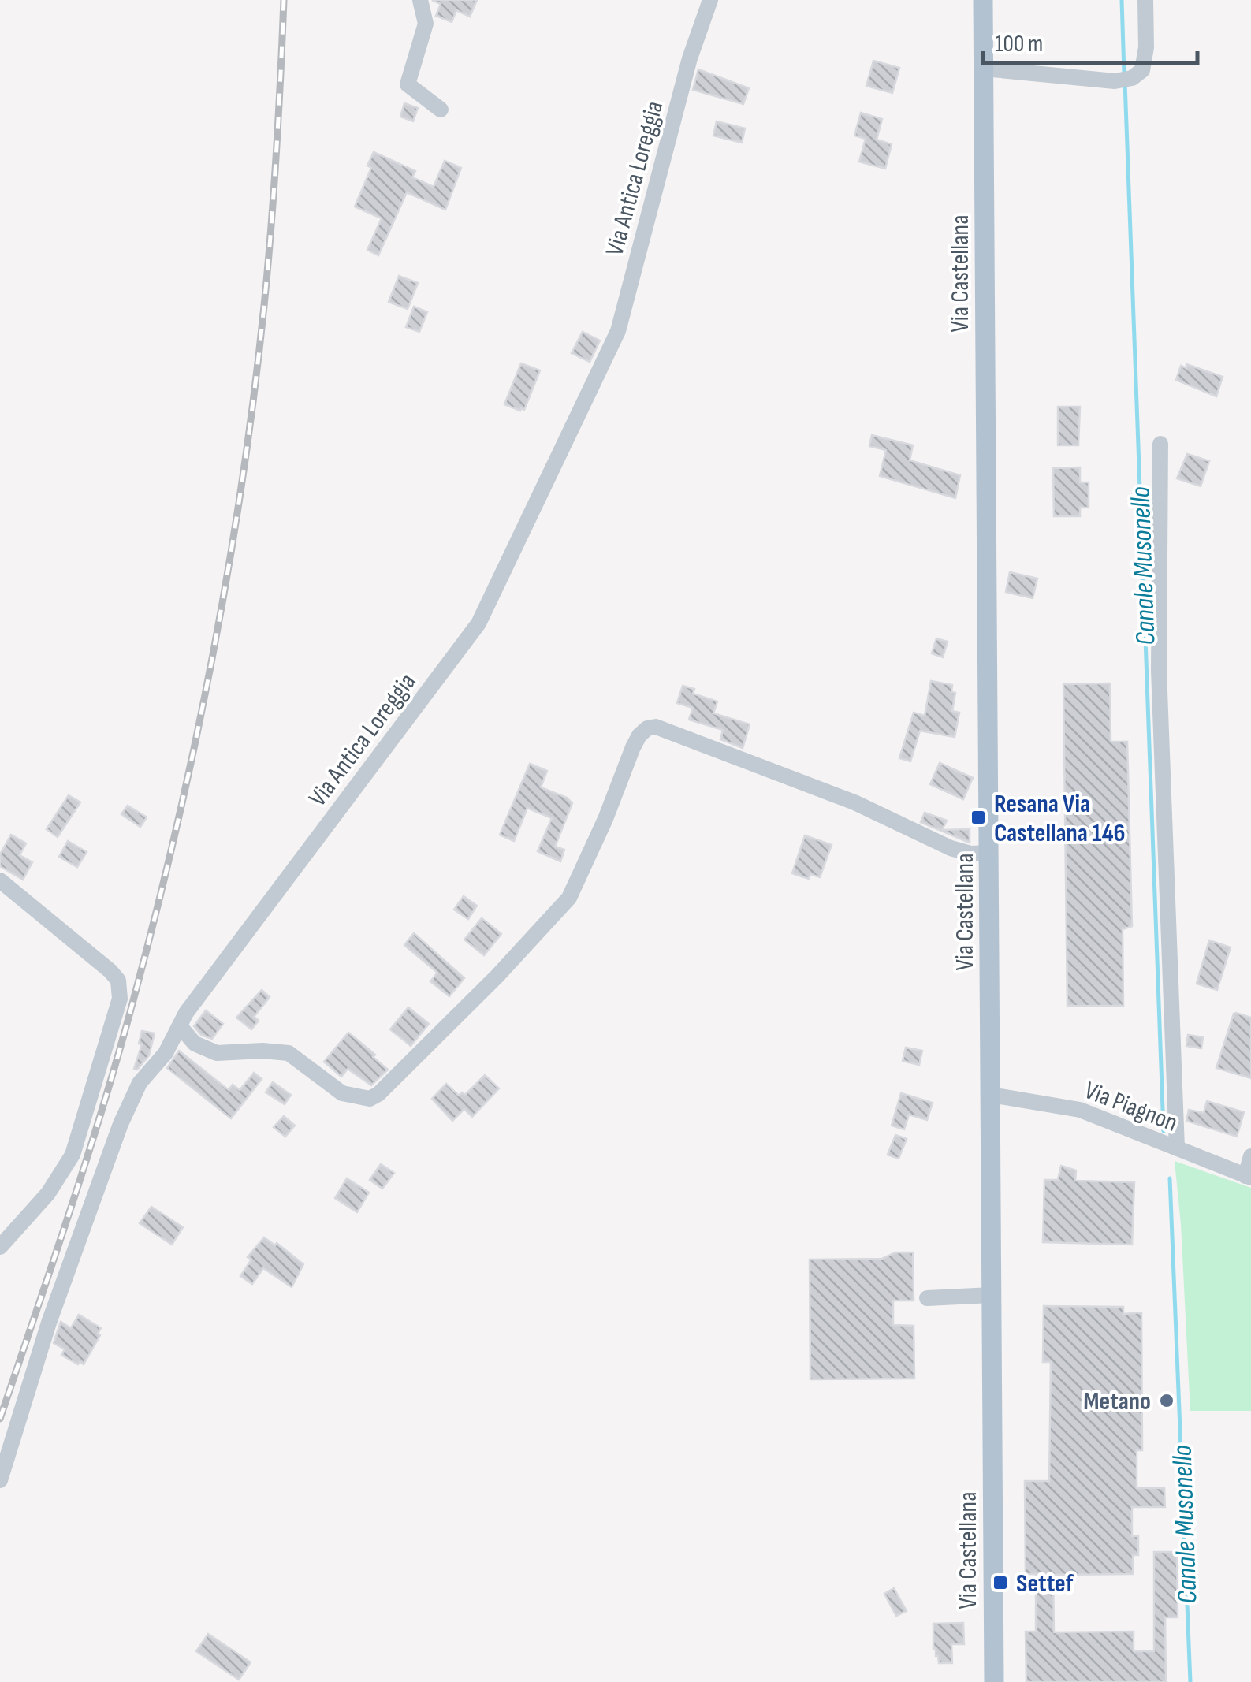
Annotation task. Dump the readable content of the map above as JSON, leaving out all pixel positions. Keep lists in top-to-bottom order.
{
  "streets": {
    "main road": ["Via Castellana"],
    "street": ["Via Antica Loreggia", "Via Piagnon"]
  },
  "crossings": [
    ["Via Castellana", "Via Piagnon"]
  ],
  "water": ["Canale Musonello"],
  "places": {
    "transit": ["Resana Via Castellana 146", "Settef"],
    "other": ["Metano"]
  },
  "scale_bar": "100 m"
}
